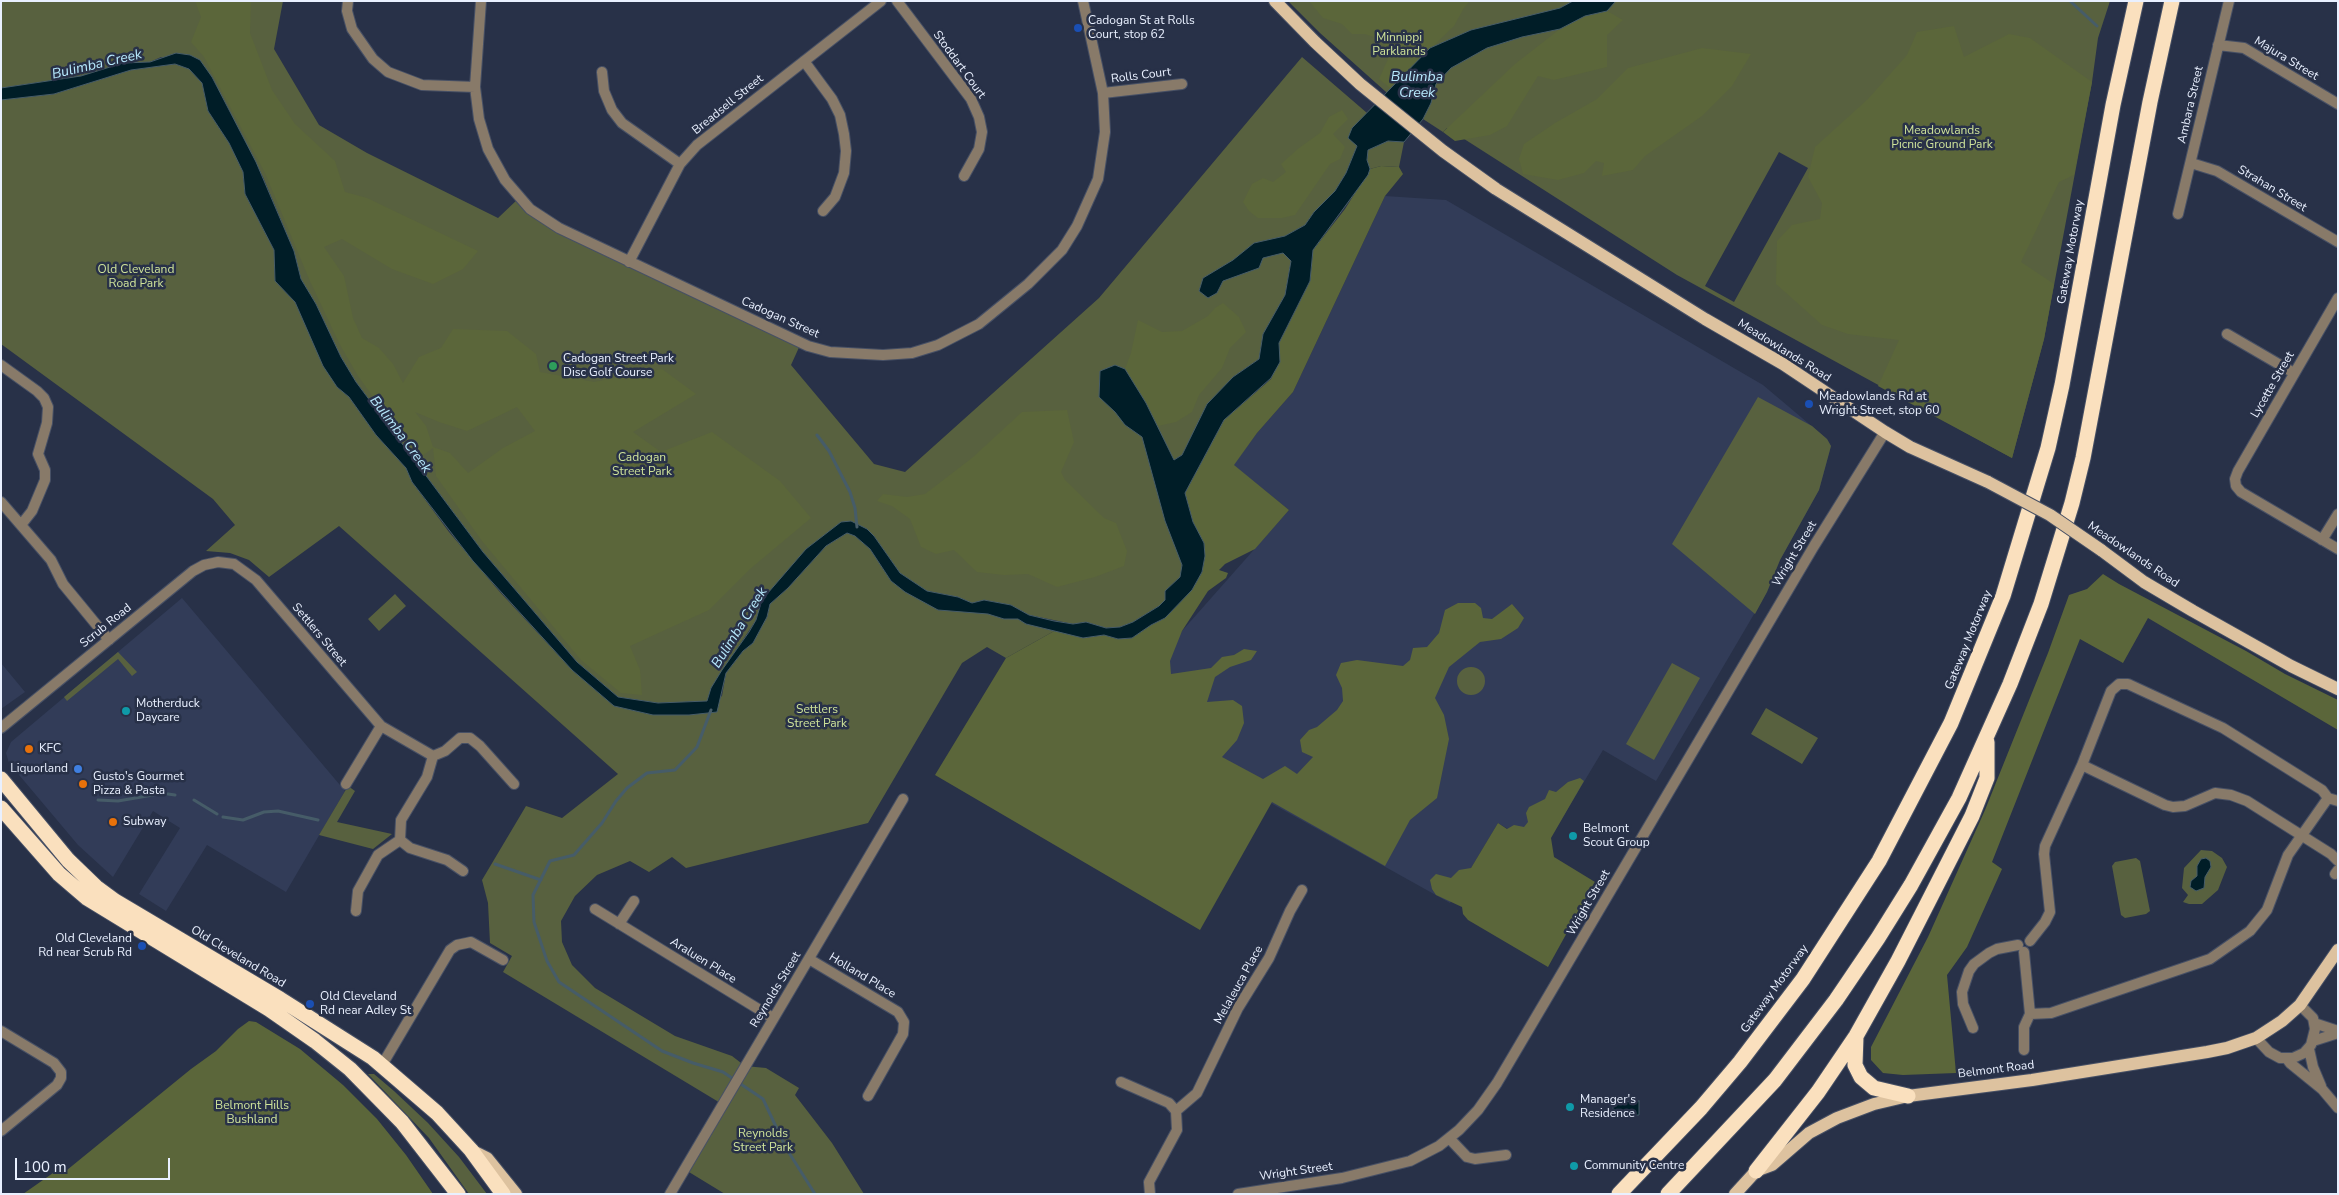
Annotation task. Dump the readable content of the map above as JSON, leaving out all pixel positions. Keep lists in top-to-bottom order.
{
  "streets": {
    "highway": ["Gateway Motorway", "Old Cleveland Road"],
    "main road": ["Meadowlands Road", "Belmont Road"],
    "street": [
      "Majura Street",
      "Stoddart Court",
      "Rolls Court",
      "Breadsell Street",
      "Ambara Street",
      "Strahan Street",
      "Cadogan Street",
      "Lycette Street",
      "Wright Street",
      "Scrub Road",
      "Settlers Street",
      "Araluen Place",
      "Holland Place",
      "Melaleuca Place",
      "Reynolds Street"
    ]
  },
  "crossings": [
    ["Majura Street", "Ambara Street"],
    ["Rolls Court", "Cadogan Street"],
    ["Breadsell Street", "Cadogan Street"],
    ["Ambara Street", "Strahan Street"],
    ["Meadowlands Road", "Wright Street"],
    ["Scrub Road", "Settlers Street"],
    ["Araluen Place", "Reynolds Street"],
    ["Holland Place", "Reynolds Street"]
  ],
  "water": ["Bulimba Creek"],
  "parks": [
    "Minnippi Parklands",
    "Meadowlands Picnic Ground Park",
    "Old Cleveland Road Park",
    "Cadogan Street Park",
    "Settlers Street Park",
    "Belmont Hills Bushland",
    "Reynolds Street Park"
  ],
  "places": [
    "Cadogan St at Rolls Court, stop 62",
    "Cadogan Street Park Disc Golf Course",
    "Meadowlands Rd at Wright Street, stop 60",
    "Motherduck Daycare",
    "KFC",
    "Liquorland",
    "Gusto's Gourmet Pizza & Pasta",
    "Subway",
    "Belmont Scout Group",
    "Old Cleveland Rd near Scrub Rd",
    "Old Cleveland Rd near Adley St",
    "Manager's Residence",
    "Community Centre"
  ],
  "scale_bar": "100 m"
}
